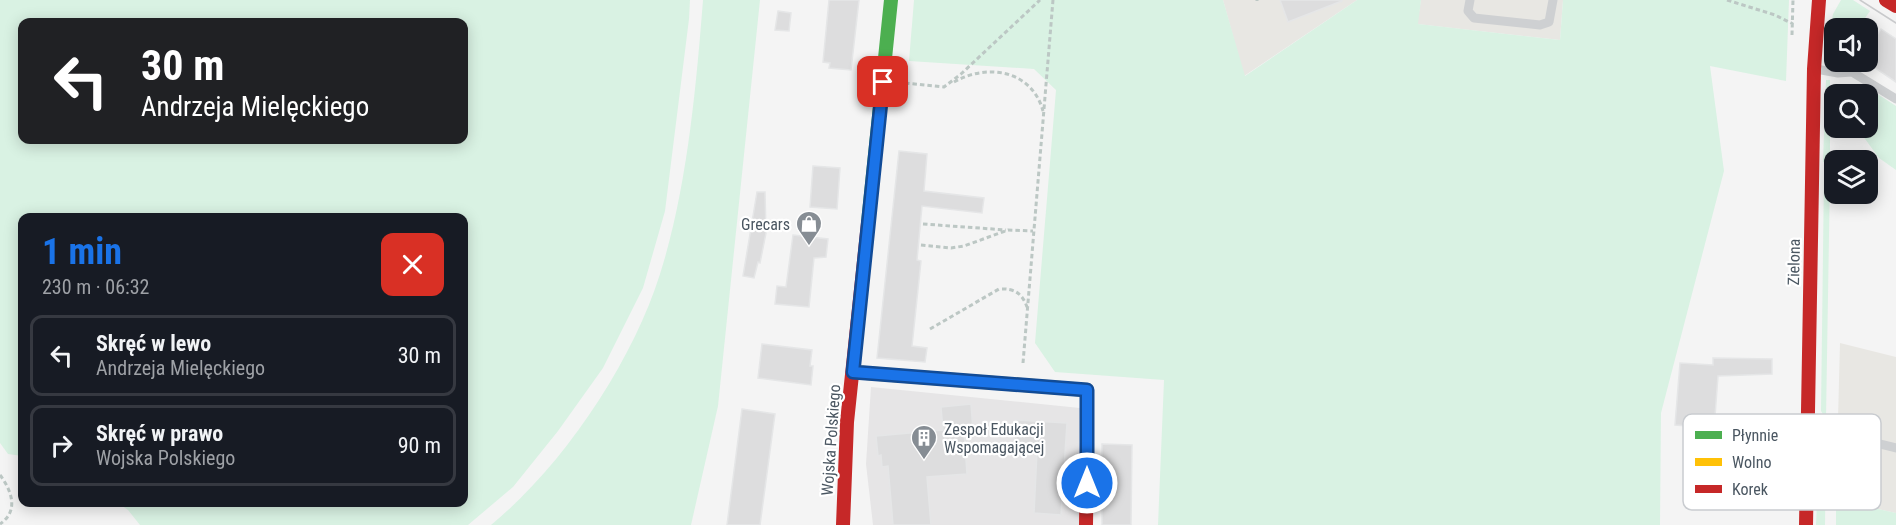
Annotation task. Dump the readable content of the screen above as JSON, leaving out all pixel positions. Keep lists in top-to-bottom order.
{
  "streets": {
    "street": ["Zielona", "Wojska Polskiego"]
  },
  "places": {
    "shop": ["Grecars"],
    "building": ["Zespoł Edukacji Wspomagającej"]
  },
  "legend": ["Płynnie", "Wolno", "Korek"],
  "page": {
    "turn": ["30 m", "Andrzeja Mielęckiego"],
    "heading": ["1 min", "230 m · 06:32"],
    "list": [
      {
        "name": "Skręć w lewo",
        "note": "Andrzeja Mielęckiego",
        "value": "30 m"
      },
      {
        "name": "Skręć w prawo",
        "note": "Wojska Polskiego",
        "value": "90 m"
      }
    ]
  }
}
